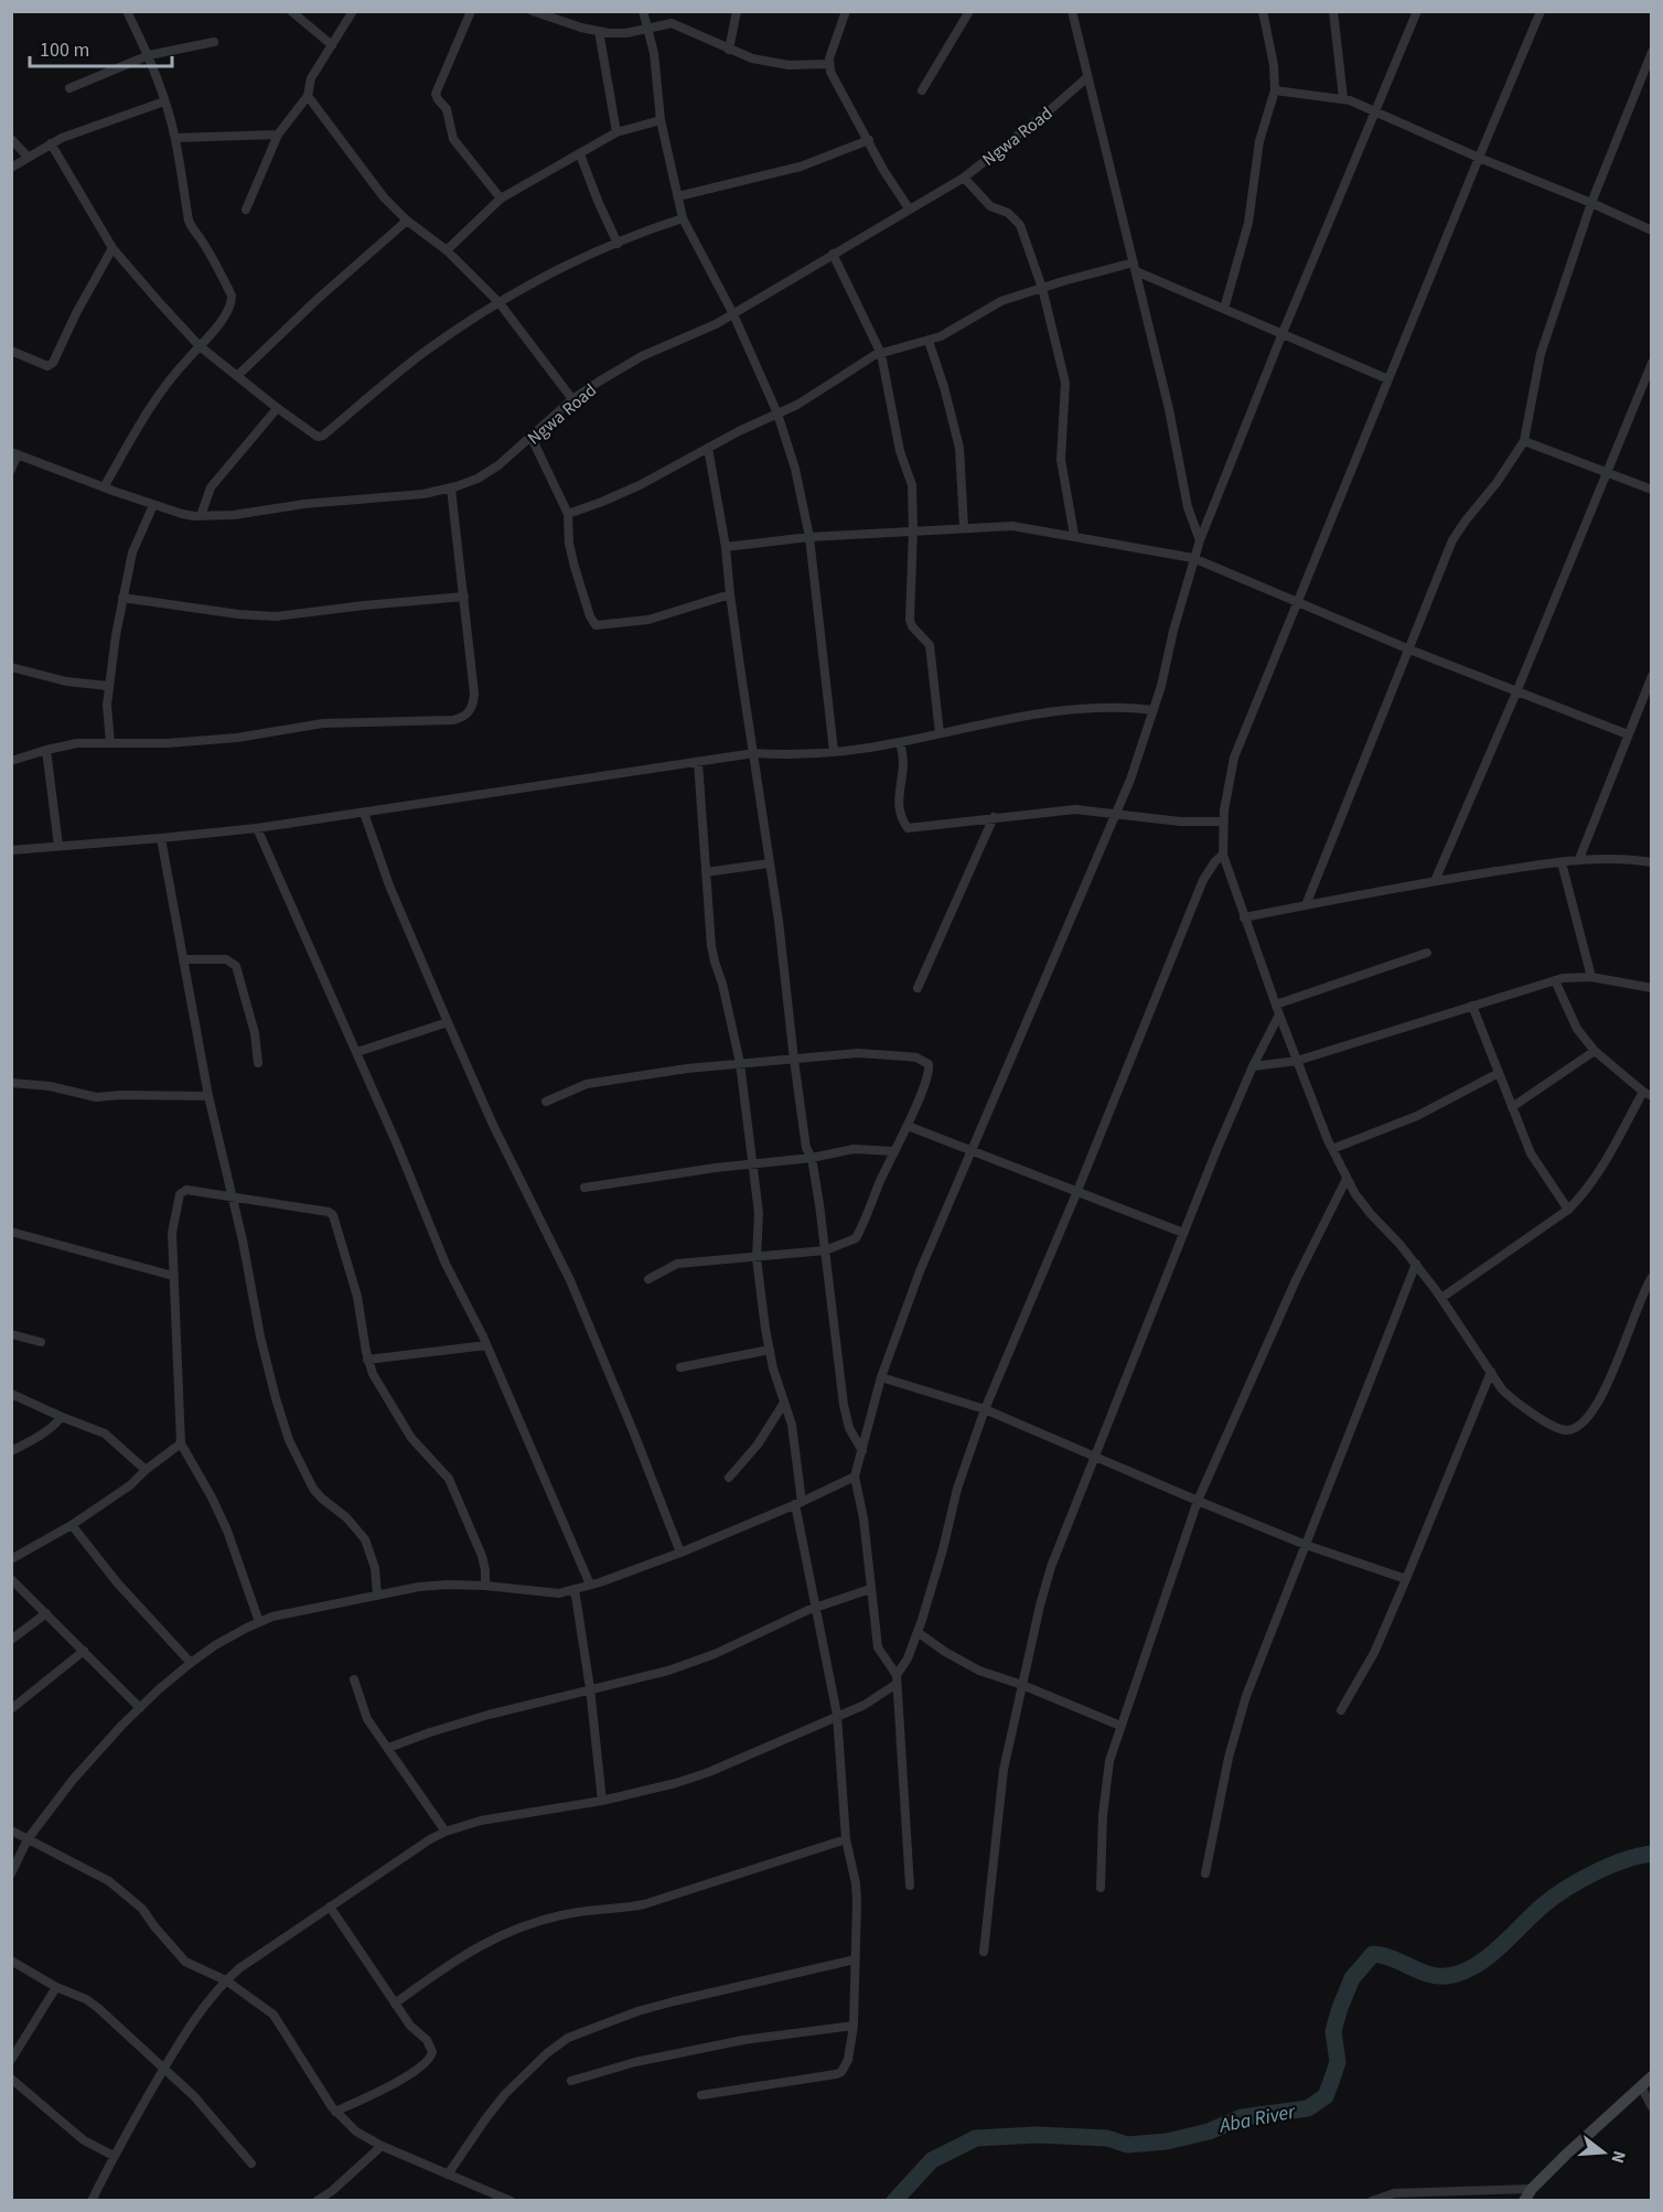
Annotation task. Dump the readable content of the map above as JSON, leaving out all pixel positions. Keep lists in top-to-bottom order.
{
  "streets": {
    "street": ["Ngwa Road"]
  },
  "water": ["Aba River"],
  "scale_bar": "100 m",
  "north": "right"
}
